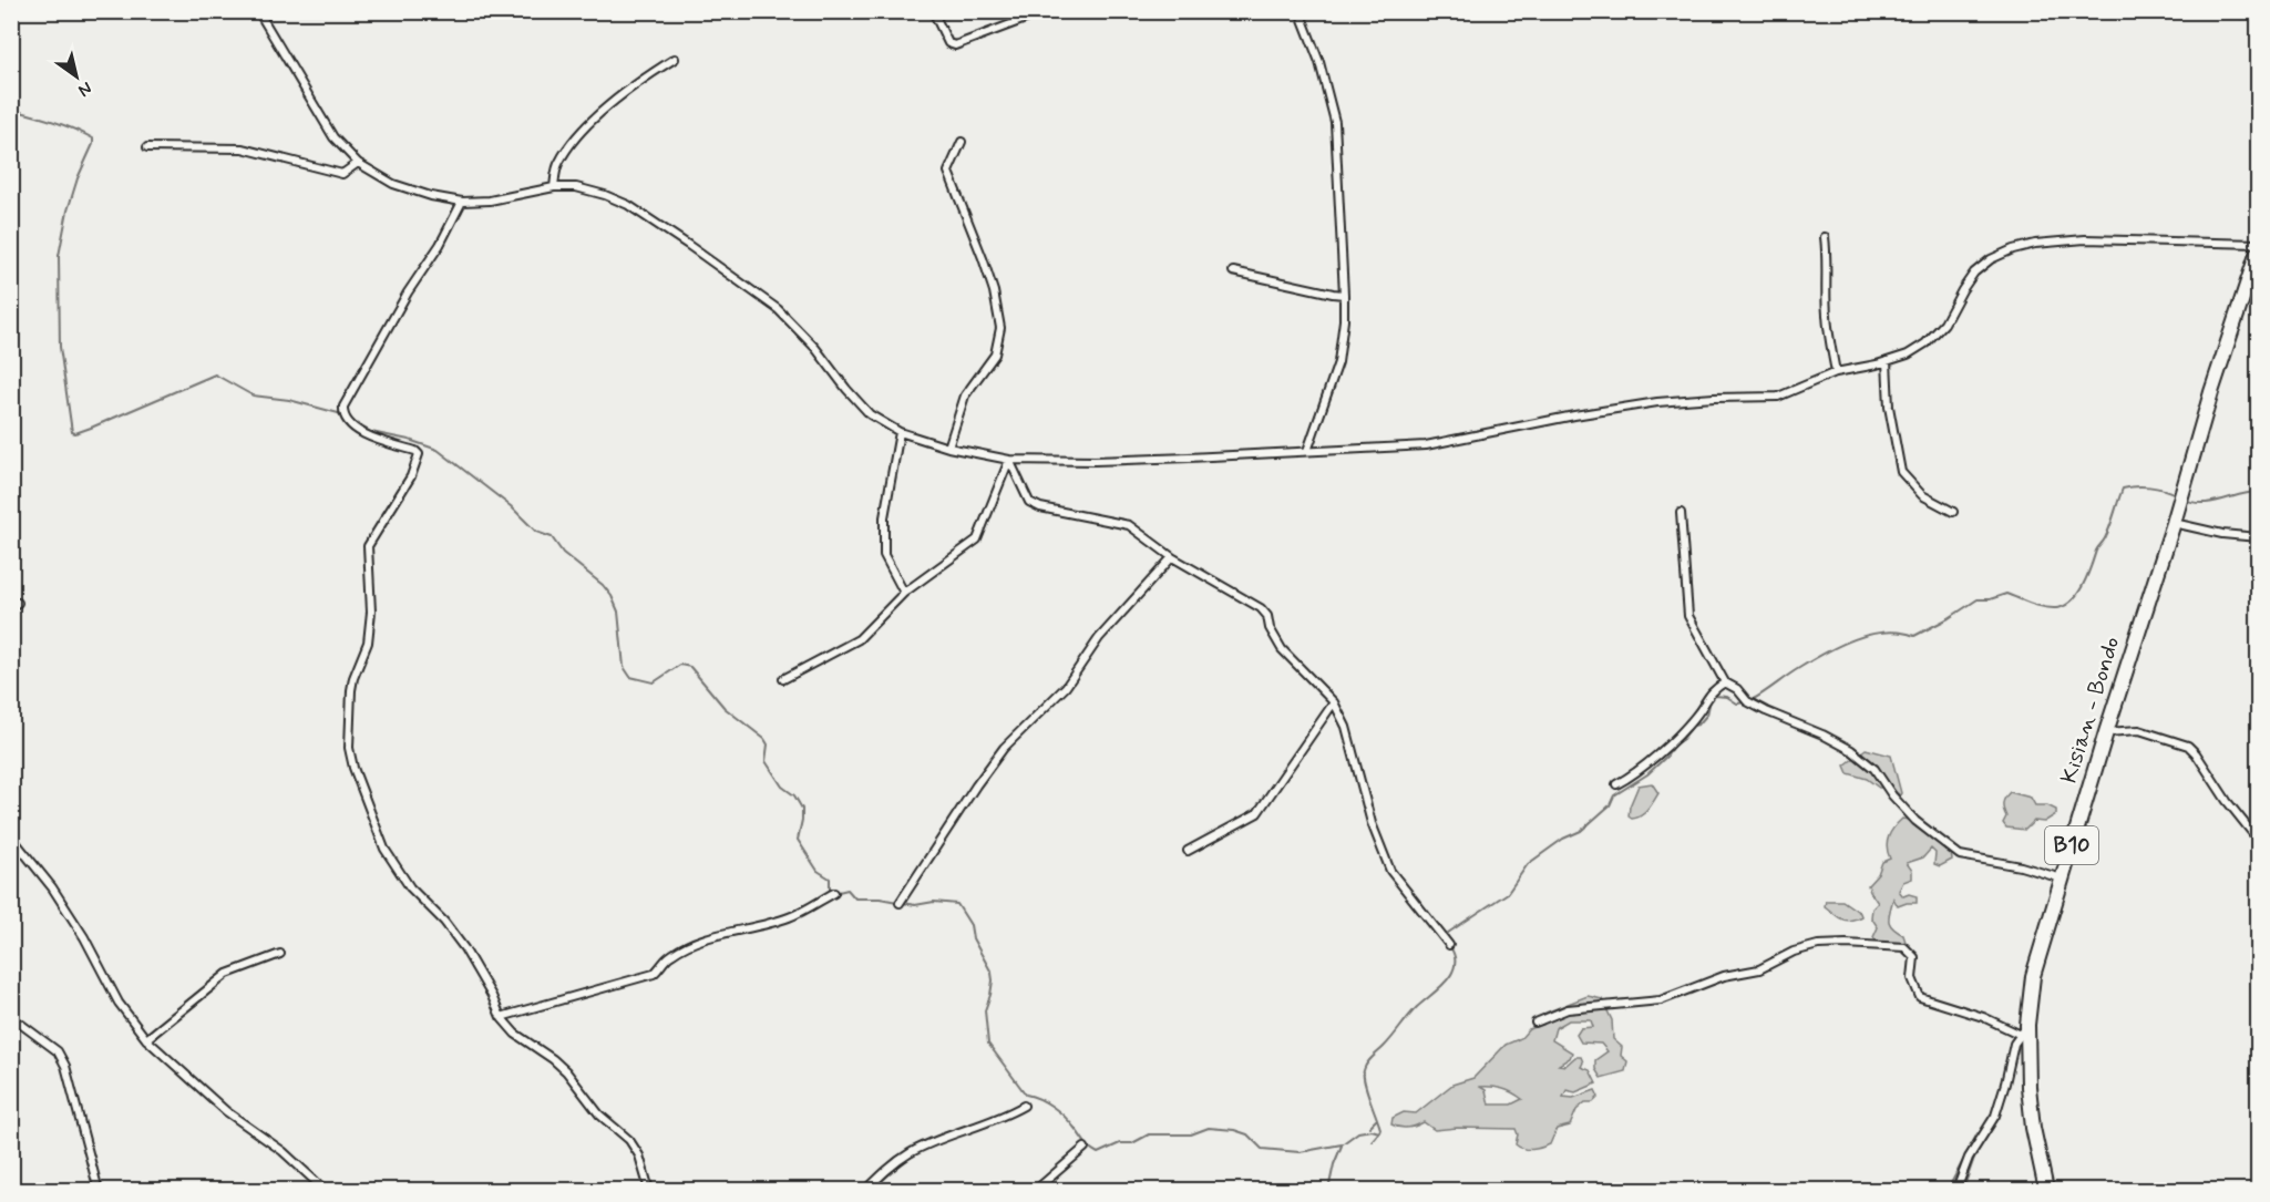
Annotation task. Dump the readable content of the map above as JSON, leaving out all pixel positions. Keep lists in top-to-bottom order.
{
  "streets": {
    "highway": ["Kisian - Bondo", "B10"]
  },
  "north": "bottom right"
}
